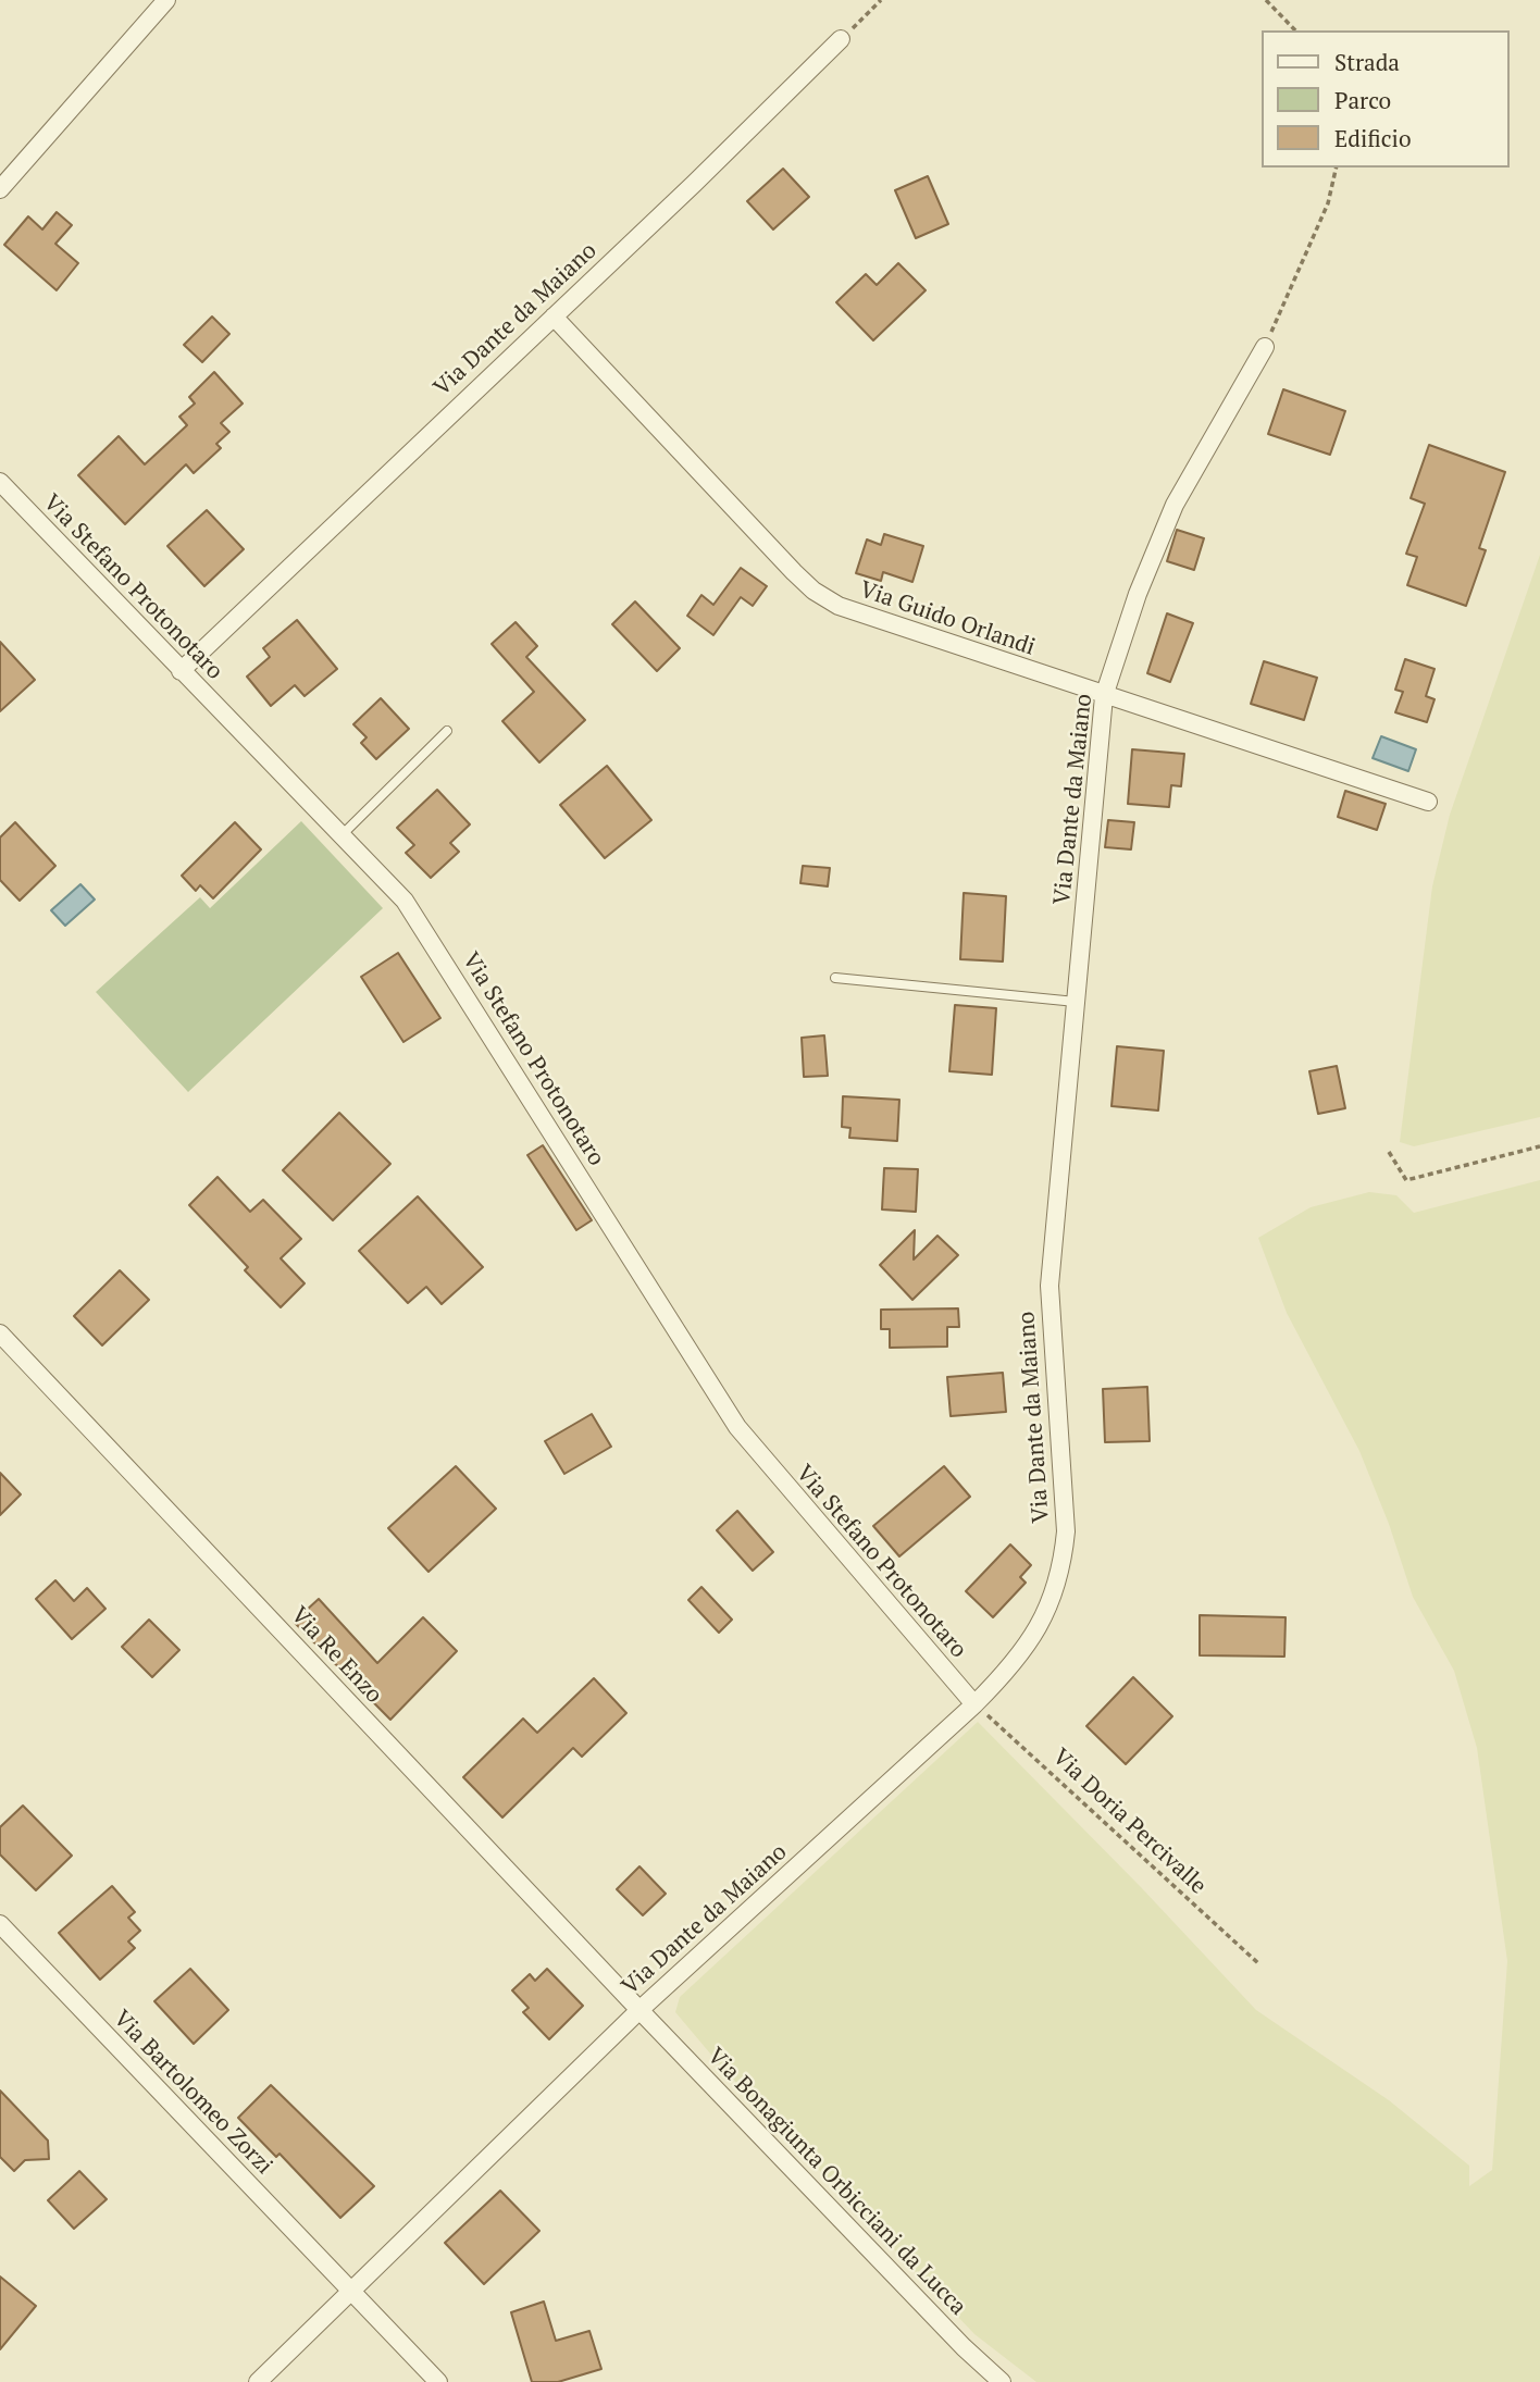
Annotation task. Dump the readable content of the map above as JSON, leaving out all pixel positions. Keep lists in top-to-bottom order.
{
  "streets": {
    "street": [
      "Via Dante da Maiano",
      "Via Stefano Protonotaro",
      "Via Guido Orlandi",
      "Via Re Enzo",
      "Via Bartolomeo Zorzi",
      "Via Bonagiunta Orbicciani da Lucca"
    ],
    "path": ["Via Doria Percivalle"]
  },
  "crossings": [
    ["Via Dante da Maiano", "Via Stefano Protonotaro"],
    ["Via Dante da Maiano", "Via Guido Orlandi"],
    ["Via Dante da Maiano", "Via Re Enzo"],
    ["Via Dante da Maiano", "Via Doria Percivalle"],
    ["Via Dante da Maiano", "Via Bartolomeo Zorzi"],
    ["Via Dante da Maiano", "Via Bonagiunta Orbicciani da Lucca"],
    ["Via Stefano Protonotaro", "Via Doria Percivalle"],
    ["Via Re Enzo", "Via Bonagiunta Orbicciani da Lucca"]
  ],
  "legend": ["Strada", "Parco", "Edificio"]
}
